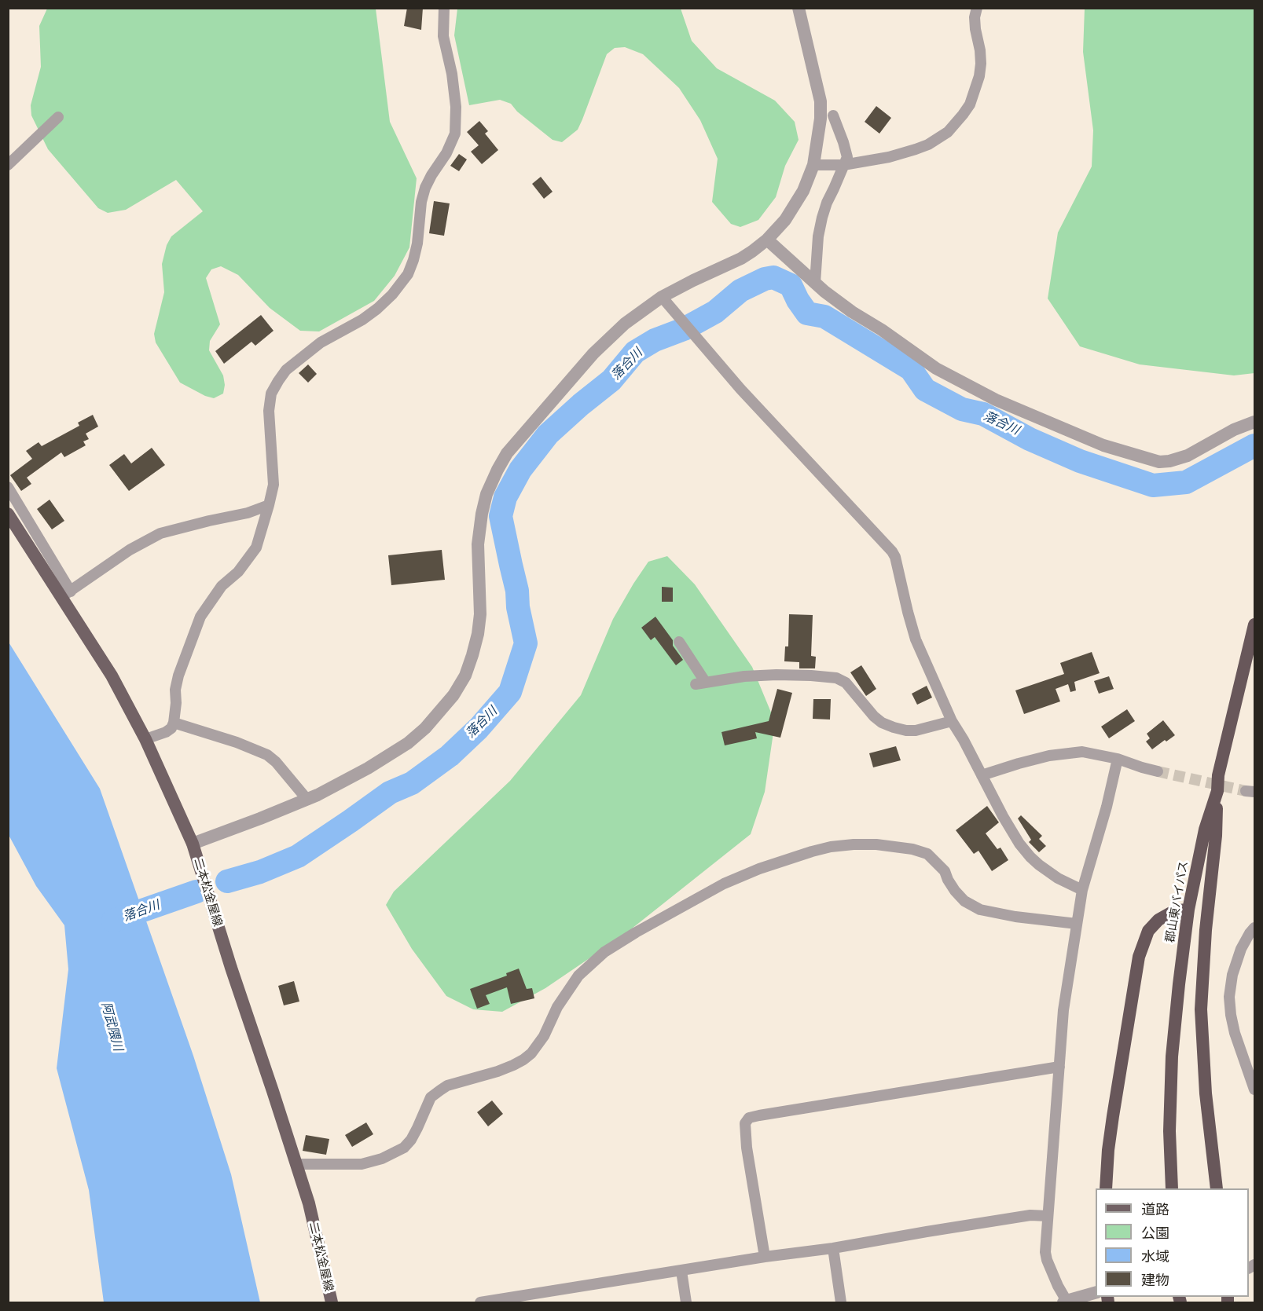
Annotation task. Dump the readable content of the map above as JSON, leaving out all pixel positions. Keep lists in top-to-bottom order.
{
  "streets": {
    "highway": ["郡山東バイパス"],
    "main road": ["二本松金屋線"]
  },
  "water": ["落合川", "阿武隈川"],
  "legend": [
    "道路",
    "公園",
    "水域",
    "建物"
  ]
}
